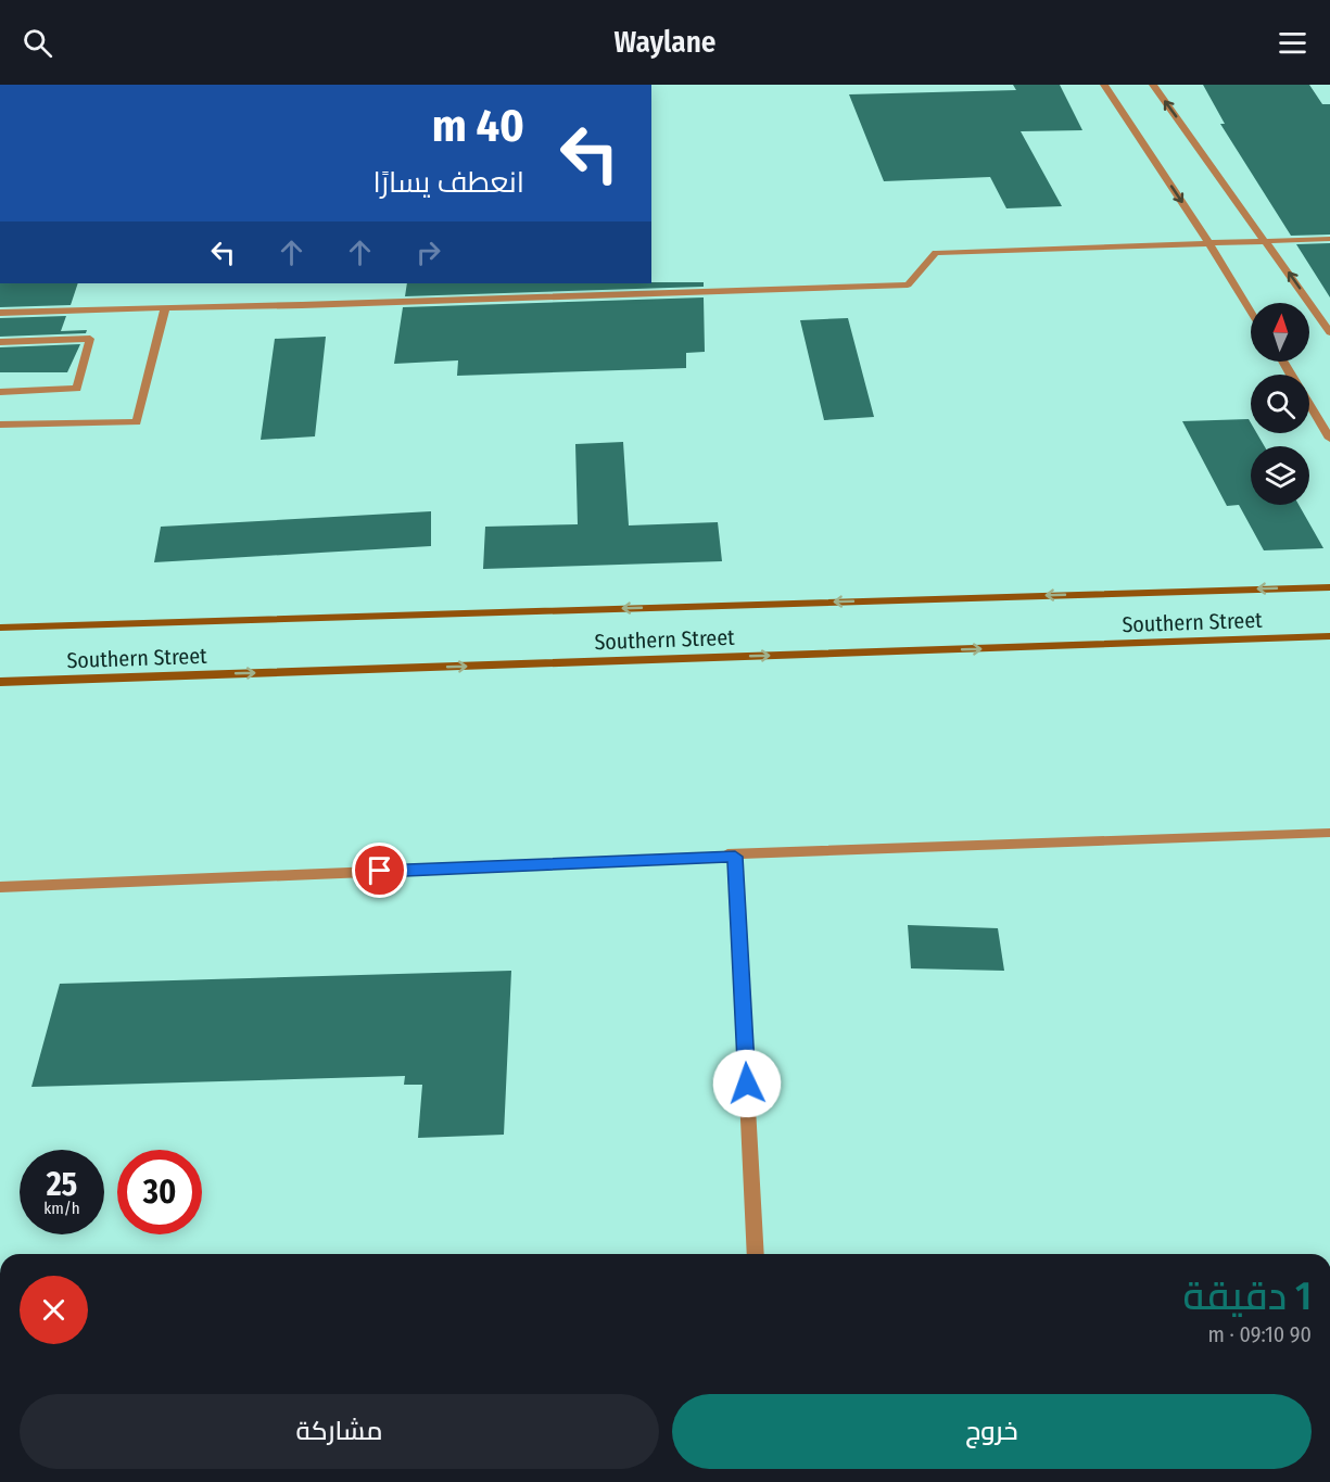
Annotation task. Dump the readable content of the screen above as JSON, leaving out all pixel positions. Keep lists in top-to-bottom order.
{
  "streets": {
    "main road": ["Southern Street"]
  },
  "north": "top",
  "page": {
    "header": "Waylane",
    "turn": ["40 m", "انعطف يسارًا"],
    "speed": "25 km/h",
    "limit": "30",
    "heading": ["1 دقيقة", "90 m · 09:10"],
    "buttons": ["خروج", "مشاركة"]
  }
}
